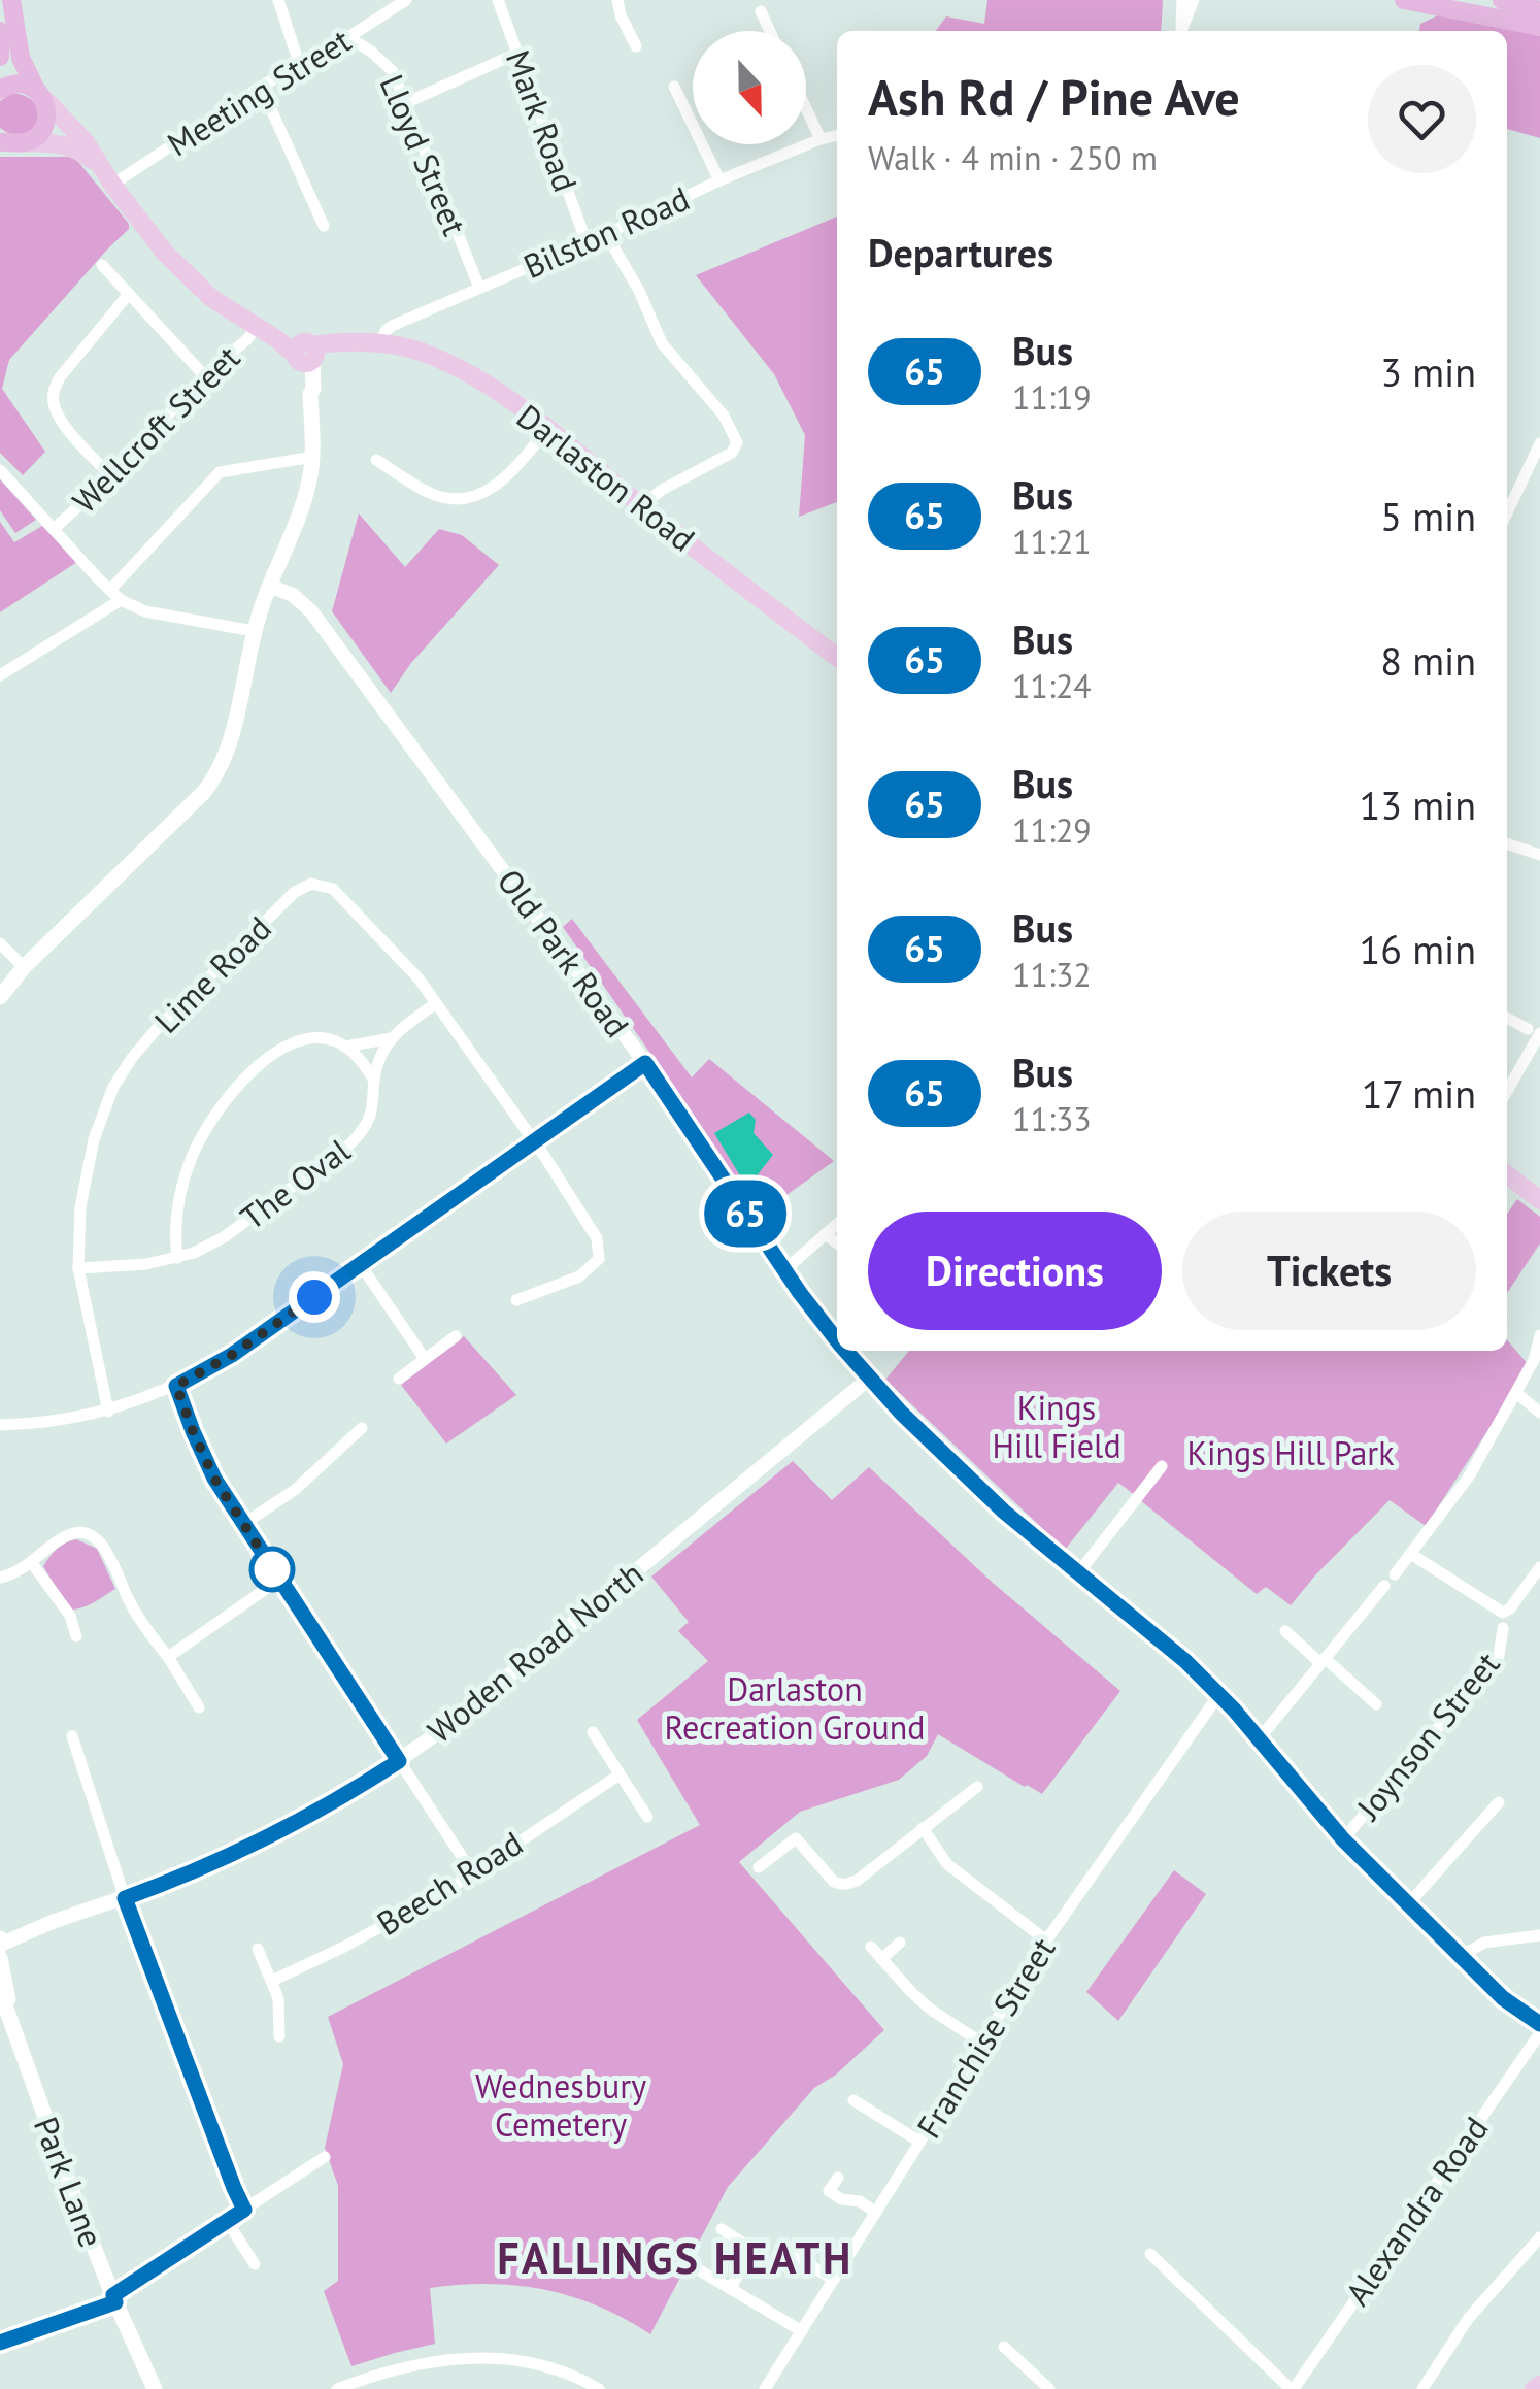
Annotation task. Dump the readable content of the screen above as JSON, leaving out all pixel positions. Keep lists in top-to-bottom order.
{
  "streets": {
    "main road": ["Darlaston Road", "Park Lane"],
    "street": [
      "Meeting Street",
      "Mark Road",
      "Lloyd Street",
      "Bilston Road",
      "Wellcroft Street",
      "Old Park Road",
      "Lime Road",
      "The Oval",
      "Woden Road North",
      "Joynson Street",
      "Beech Road",
      "Franchise Street",
      "Alexandra Road"
    ]
  },
  "crossings": [
    ["Meeting Street", "Lloyd Street"],
    ["Meeting Street", "Darlaston Road"],
    ["Mark Road", "Bilston Road"],
    ["Lloyd Street", "Bilston Road"],
    ["Bilston Road", "Darlaston Road"],
    ["Wellcroft Street", "Darlaston Road"],
    ["Old Park Road", "Woden Road North"],
    ["Old Park Road", "Joynson Street"],
    ["Old Park Road", "Franchise Street"],
    ["Lime Road", "The Oval"]
  ],
  "districts": ["FALLINGS HEATH"],
  "parks": [
    "Kings Hill Field",
    "Kings Hill Park",
    "Darlaston Recreation Ground",
    "Wednesbury Cemetery"
  ],
  "lines": ["bus line 65"],
  "north": "bottom",
  "page": {
    "on_map": "65",
    "heading": [
      ["Ash Rd / Pine Ave", "Walk · 4 min · 250 m"],
      "Departures"
    ],
    "list": [
      {
        "mark": "65",
        "name": "Bus",
        "note": "11:19",
        "value": "3 min"
      },
      {
        "mark": "65",
        "name": "Bus",
        "note": "11:21",
        "value": "5 min"
      },
      {
        "mark": "65",
        "name": "Bus",
        "note": "11:24",
        "value": "8 min"
      },
      {
        "mark": "65",
        "name": "Bus",
        "note": "11:29",
        "value": "13 min"
      },
      {
        "mark": "65",
        "name": "Bus",
        "note": "11:32",
        "value": "16 min"
      },
      {
        "mark": "65",
        "name": "Bus",
        "note": "11:33",
        "value": "17 min"
      }
    ],
    "buttons": ["Directions", "Tickets"]
  }
}
